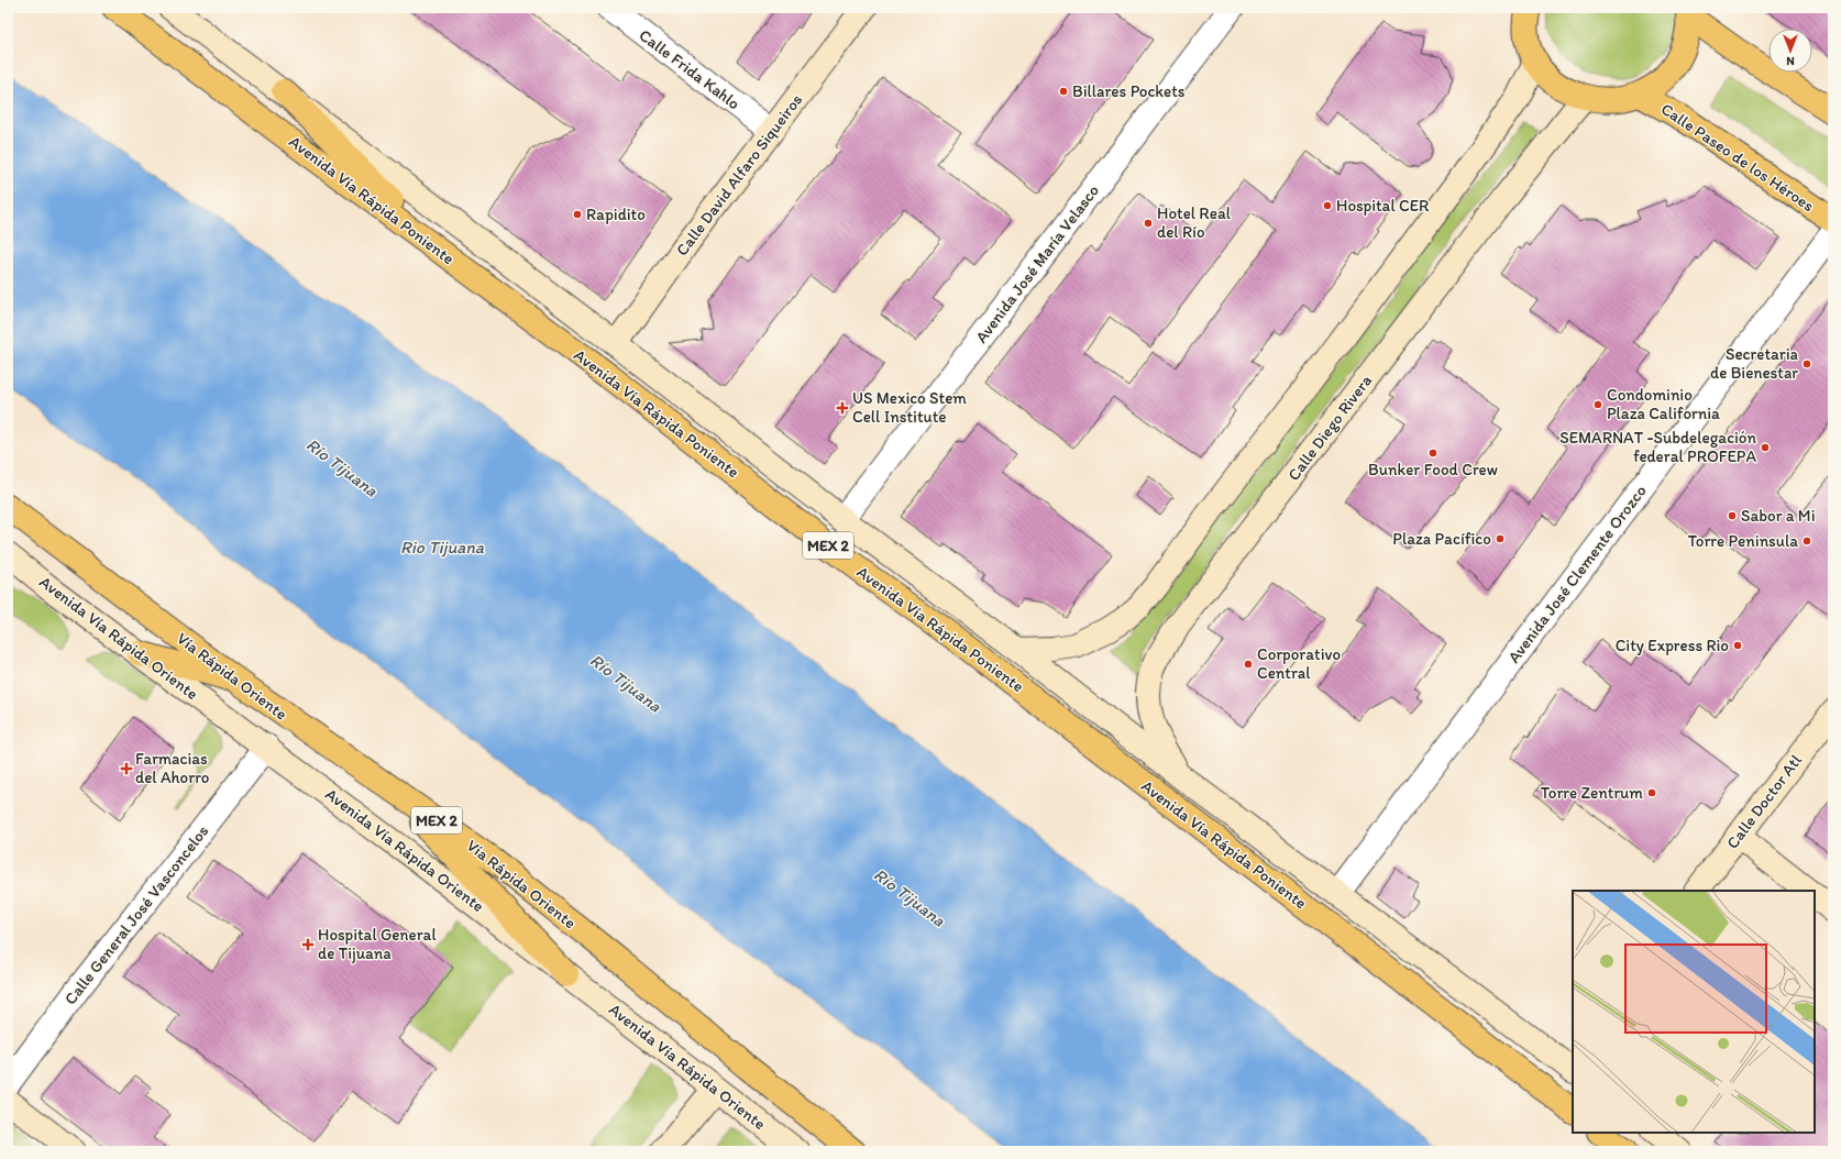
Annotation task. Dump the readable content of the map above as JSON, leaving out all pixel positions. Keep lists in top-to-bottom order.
{
  "streets": {
    "main road": [
      "Calle Paseo de los Héroes",
      "Calle David Alfaro Siqueiros",
      "Avenida Vía Rápida Poniente",
      "Calle Diego Rivera",
      "MEX 2",
      "Avenida Vía Rápida Oriente",
      "Vía Rápida Oriente",
      "Calle Doctor Atl"
    ],
    "street": [
      "Calle Frida Kahlo",
      "Avenida José María Velasco",
      "Avenida José Clemente Orozco",
      "Calle General José Vasconcelos"
    ]
  },
  "crossings": [
    ["Calle Frida Kahlo", "Calle David Alfaro Siqueiros"],
    ["Calle David Alfaro Siqueiros", "Avenida Vía Rápida Poniente"],
    ["Avenida Vía Rápida Poniente", "Avenida José María Velasco"],
    ["Avenida Vía Rápida Poniente", "Calle Diego Rivera"],
    ["Avenida Vía Rápida Poniente", "Avenida José Clemente Orozco"],
    ["Avenida Vía Rápida Oriente", "Calle General José Vasconcelos"]
  ],
  "water": ["Río Tijuana", "Rio Tijuana"],
  "places": {
    "other": [
      "Billares Pockets",
      "Hospital CER",
      "Rapidito",
      "Hotel Real del Río",
      "Secretaria de Bienestar",
      "Condominio Plaza California",
      "SEMARNAT -Subdelegación federal PROFEPA",
      "Bunker Food Crew",
      "Sabor a Mi",
      "Plaza Pacífico",
      "Torre Peninsula",
      "City Express Rio",
      "Corporativo Central",
      "Torre Zentrum"
    ],
    "health": ["US Mexico Stem Cell Institute", "Farmacias del Ahorro", "Hospital General de Tijuana"]
  },
  "north": "bottom"
}
